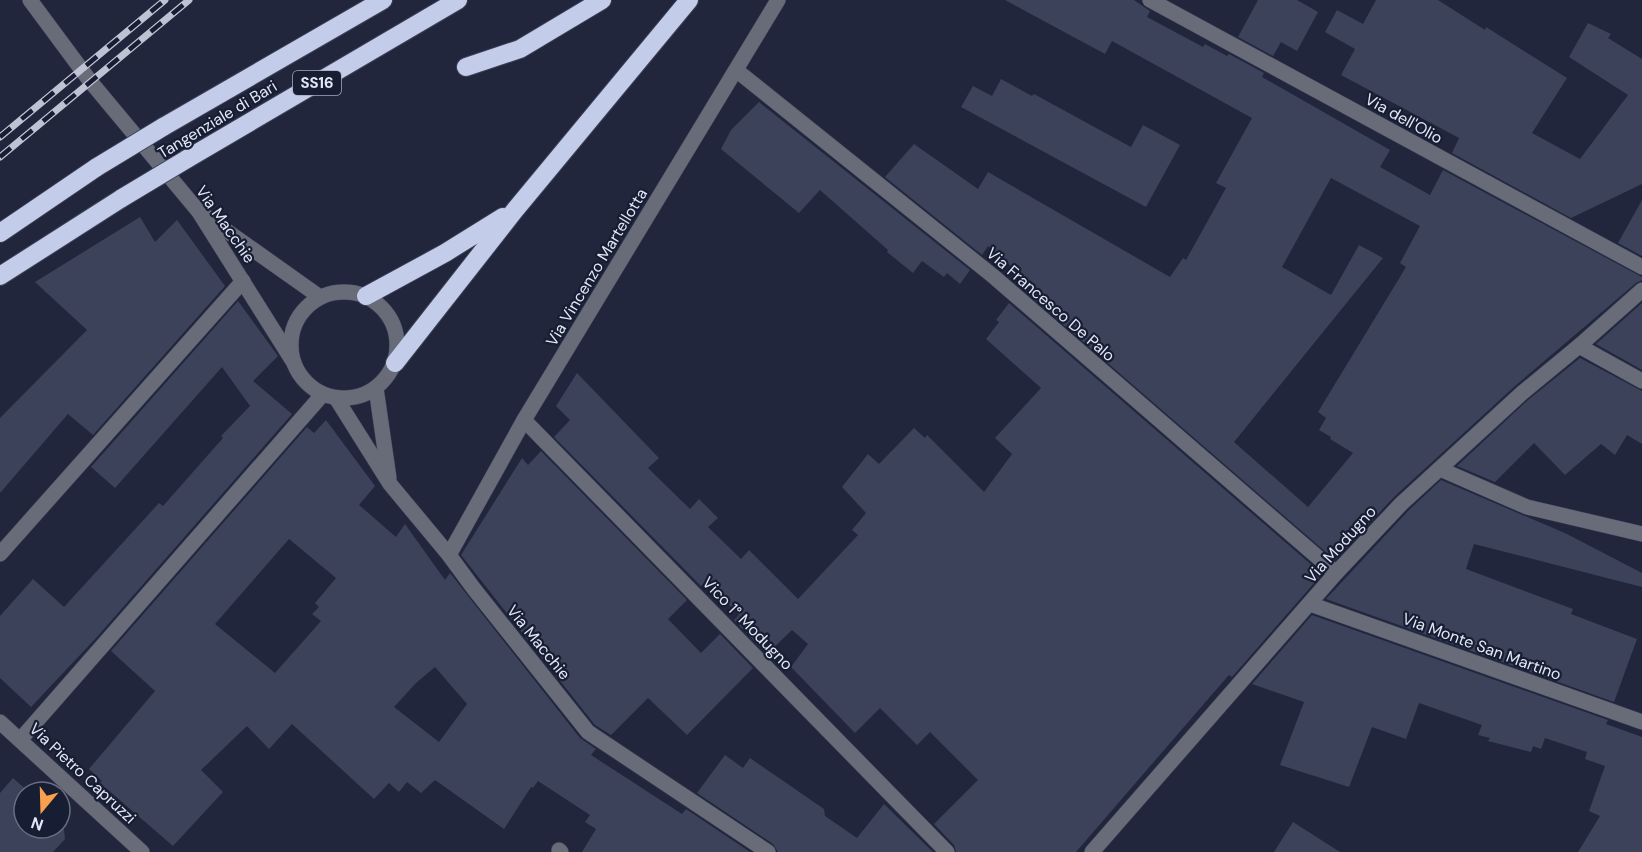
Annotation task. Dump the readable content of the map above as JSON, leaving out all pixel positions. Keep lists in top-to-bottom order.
{
  "streets": {
    "highway": ["SS16", "Tangenziale di Bari"],
    "street": [
      "Via dell'Olio",
      "Via Macchie",
      "Via Vincenzo Martellotta",
      "Via Francesco De Palo",
      "Via Modugno",
      "Vico 1° Modugno",
      "Via Monte San Martino",
      "Via Pietro Capruzzi"
    ]
  },
  "crossings": [
    ["Via Macchie", "Via Vincenzo Martellotta"],
    ["Via Vincenzo Martellotta", "Via Francesco De Palo"],
    ["Via Vincenzo Martellotta", "Vico 1° Modugno"],
    ["Via Francesco De Palo", "Via Modugno"],
    ["Via Modugno", "Via Monte San Martino"]
  ],
  "north": "bottom"
}
